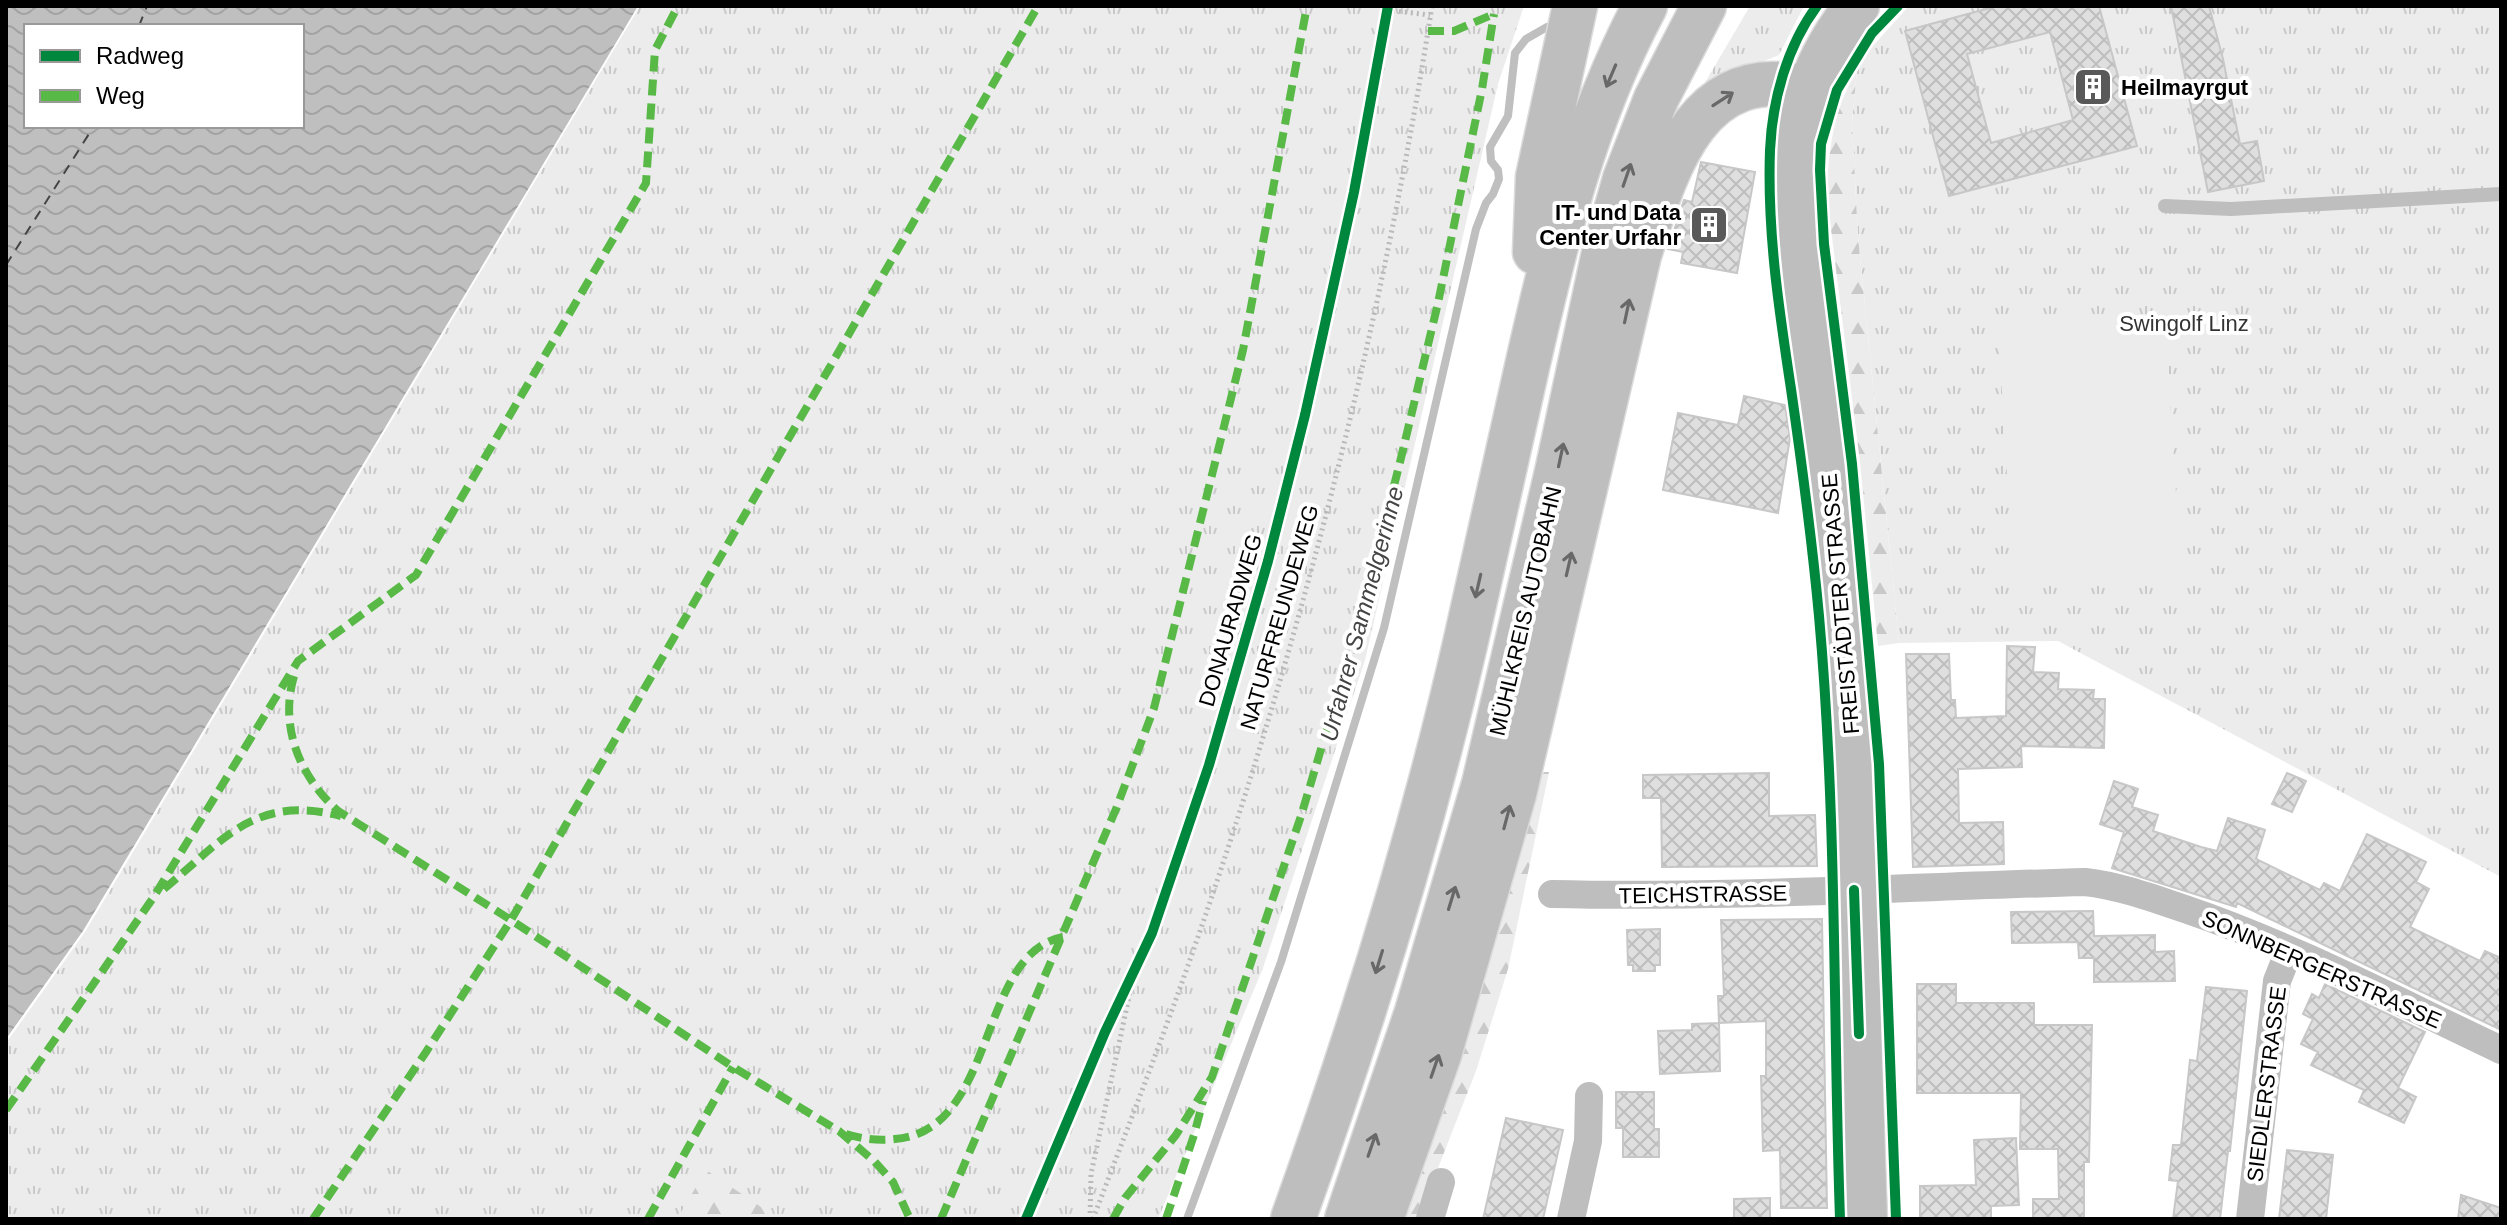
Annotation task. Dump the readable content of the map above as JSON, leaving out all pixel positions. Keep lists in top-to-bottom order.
{
  "streets": {
    "main road": ["FREISTÄDTER STRASSE", "MÜHLKREIS AUTOBAHN"],
    "street": ["TEICHSTRASSE", "SONNBERGERSTRASSE", "SIEDLERSTRASSE"],
    "cycle path": ["NATURFREUNDEWEG"]
  },
  "crossings": [
    ["FREISTÄDTER STRASSE", "TEICHSTRASSE"],
    ["FREISTÄDTER STRASSE", "SONNBERGERSTRASSE"],
    ["TEICHSTRASSE", "SONNBERGERSTRASSE"],
    ["SONNBERGERSTRASSE", "SIEDLERSTRASSE"]
  ],
  "water": ["Urfahrer Sammelgerinne"],
  "parks": ["Swingolf Linz"],
  "places": {
    "building": ["Heilmayrgut", "IT- und Data Center Urfahr"]
  },
  "legend": ["Radweg", "Weg"]
}
